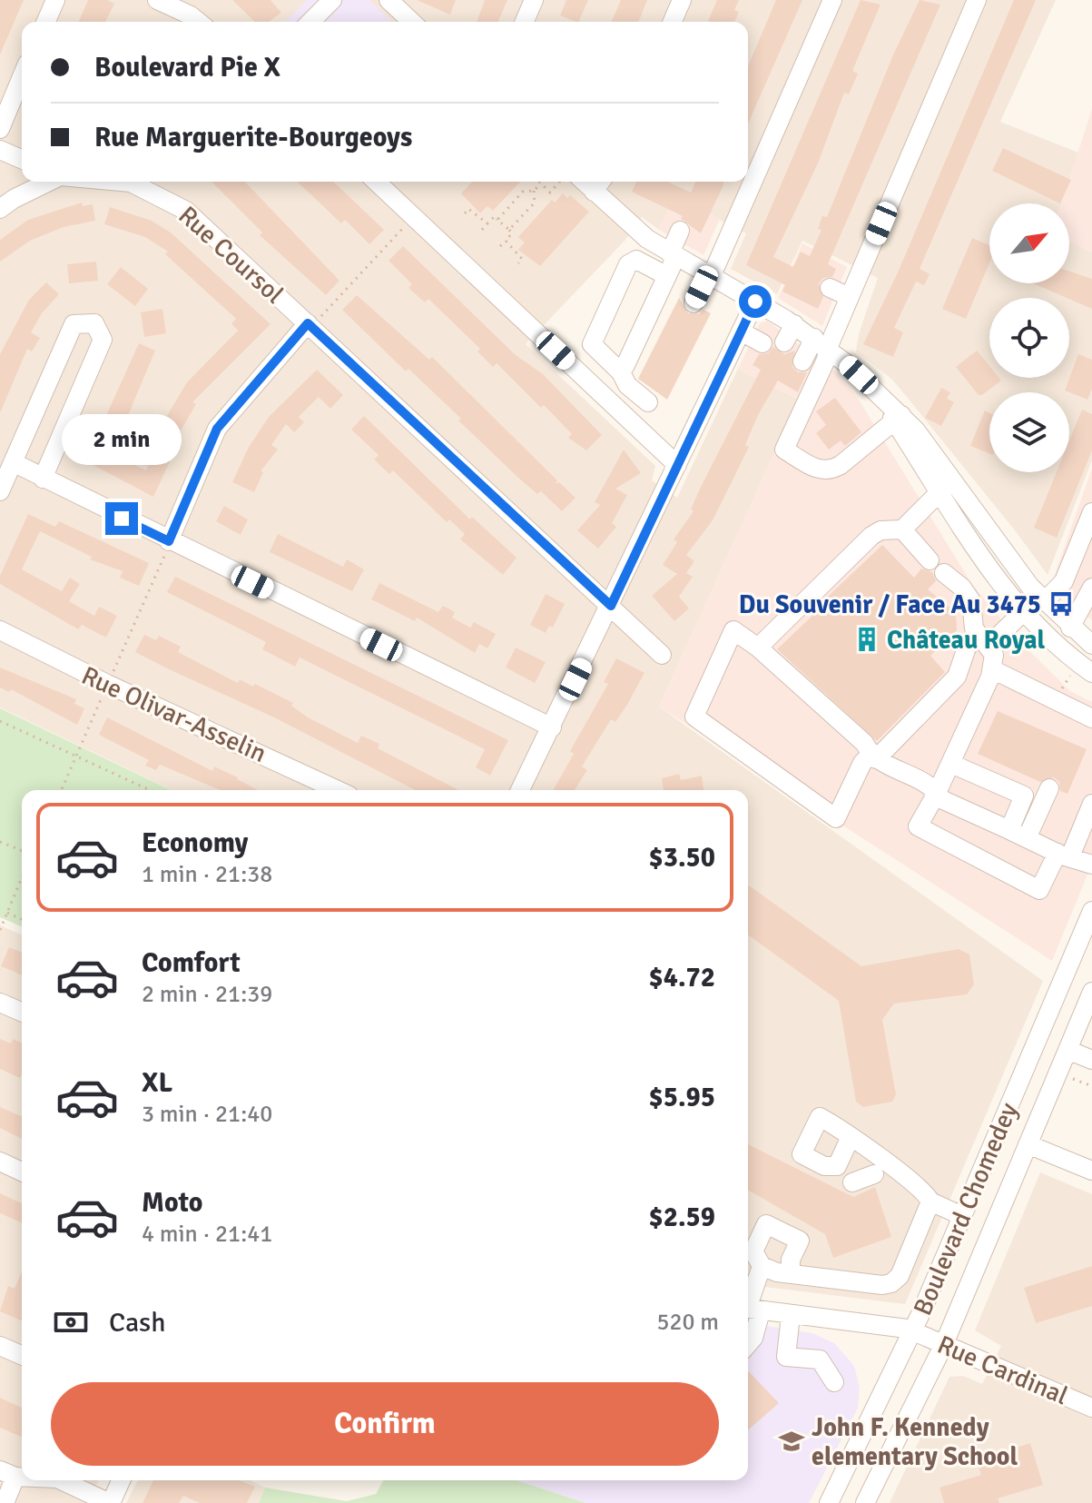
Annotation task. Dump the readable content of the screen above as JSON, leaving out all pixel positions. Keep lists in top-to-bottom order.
{
  "streets": {
    "street": [
      "Rue Coursol",
      "Rue Olivar-Asselin",
      "Boulevard Chomedey",
      "Rue Cardinal"
    ]
  },
  "crossings": [
    ["Boulevard Chomedey", "Rue Cardinal"]
  ],
  "places": {
    "bus stop": ["Du Souvenir / Face Au 3475"],
    "building": ["Château Royal"],
    "school or university": ["John F. Kennedy elementary School"]
  },
  "north": "top right",
  "page": {
    "banner": ["Boulevard Pie X", "Rue Marguerite-Bourgeoys"],
    "bubble": "2 min",
    "list": [
      {
        "name": "Economy",
        "note": "1 min · 21:38",
        "value": "$3.50"
      },
      {
        "name": "Comfort",
        "note": "2 min · 21:39",
        "value": "$4.72"
      },
      {
        "name": "XL",
        "note": "3 min · 21:40",
        "value": "$5.95"
      },
      {
        "name": "Moto",
        "note": "4 min · 21:41",
        "value": "$2.59"
      }
    ],
    "pay": ["Cash", "520 m"],
    "buttons": "Confirm"
  }
}
